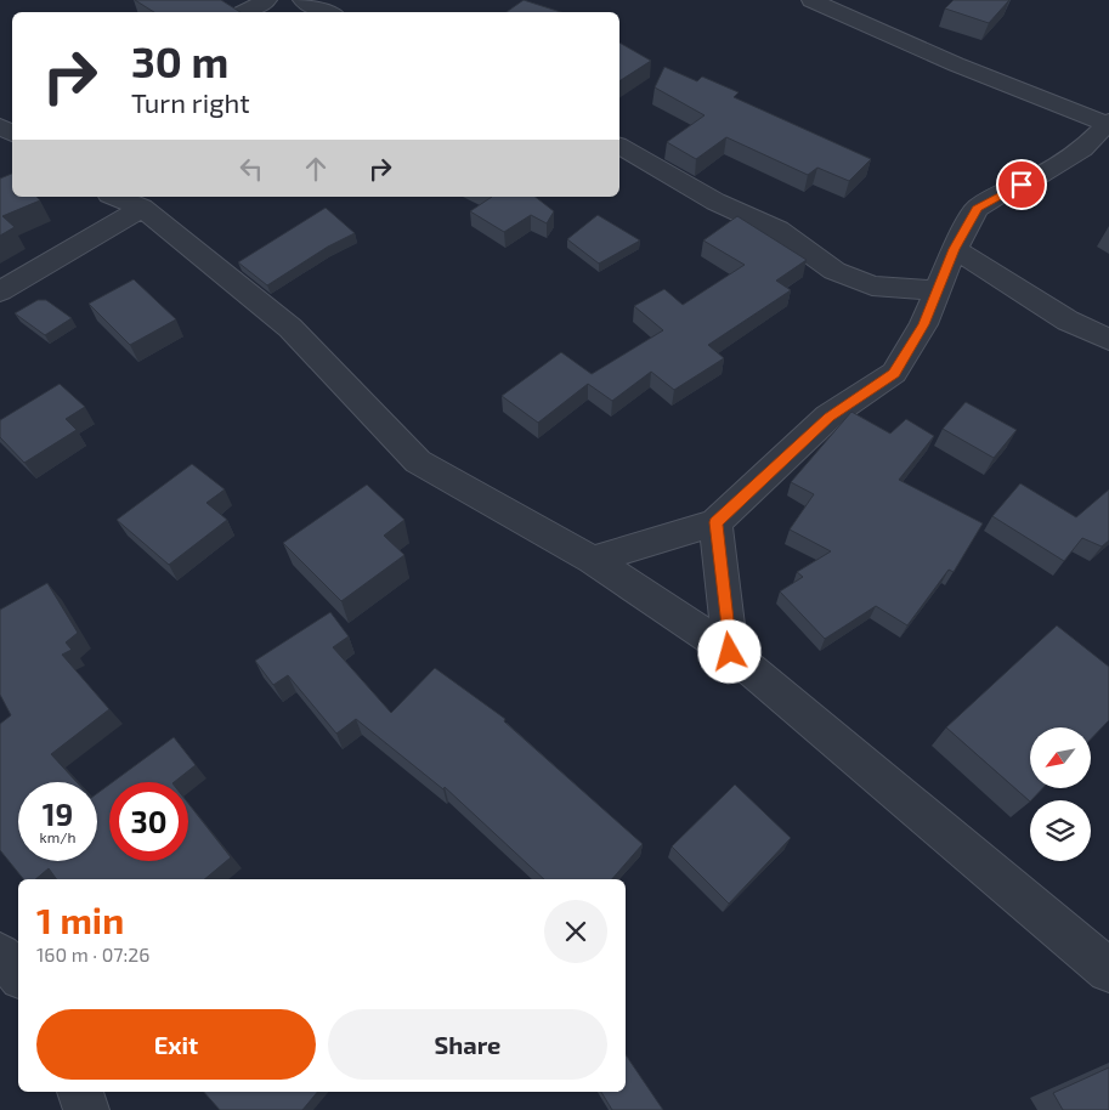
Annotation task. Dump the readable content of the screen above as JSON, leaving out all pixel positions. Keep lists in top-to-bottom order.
{
  "north": "bottom left",
  "page": {
    "turn": ["30 m", "Turn right"],
    "speed": "19 km/h",
    "limit": "30",
    "heading": ["1 min", "160 m · 07:26"],
    "buttons": ["Exit", "Share"]
  }
}
